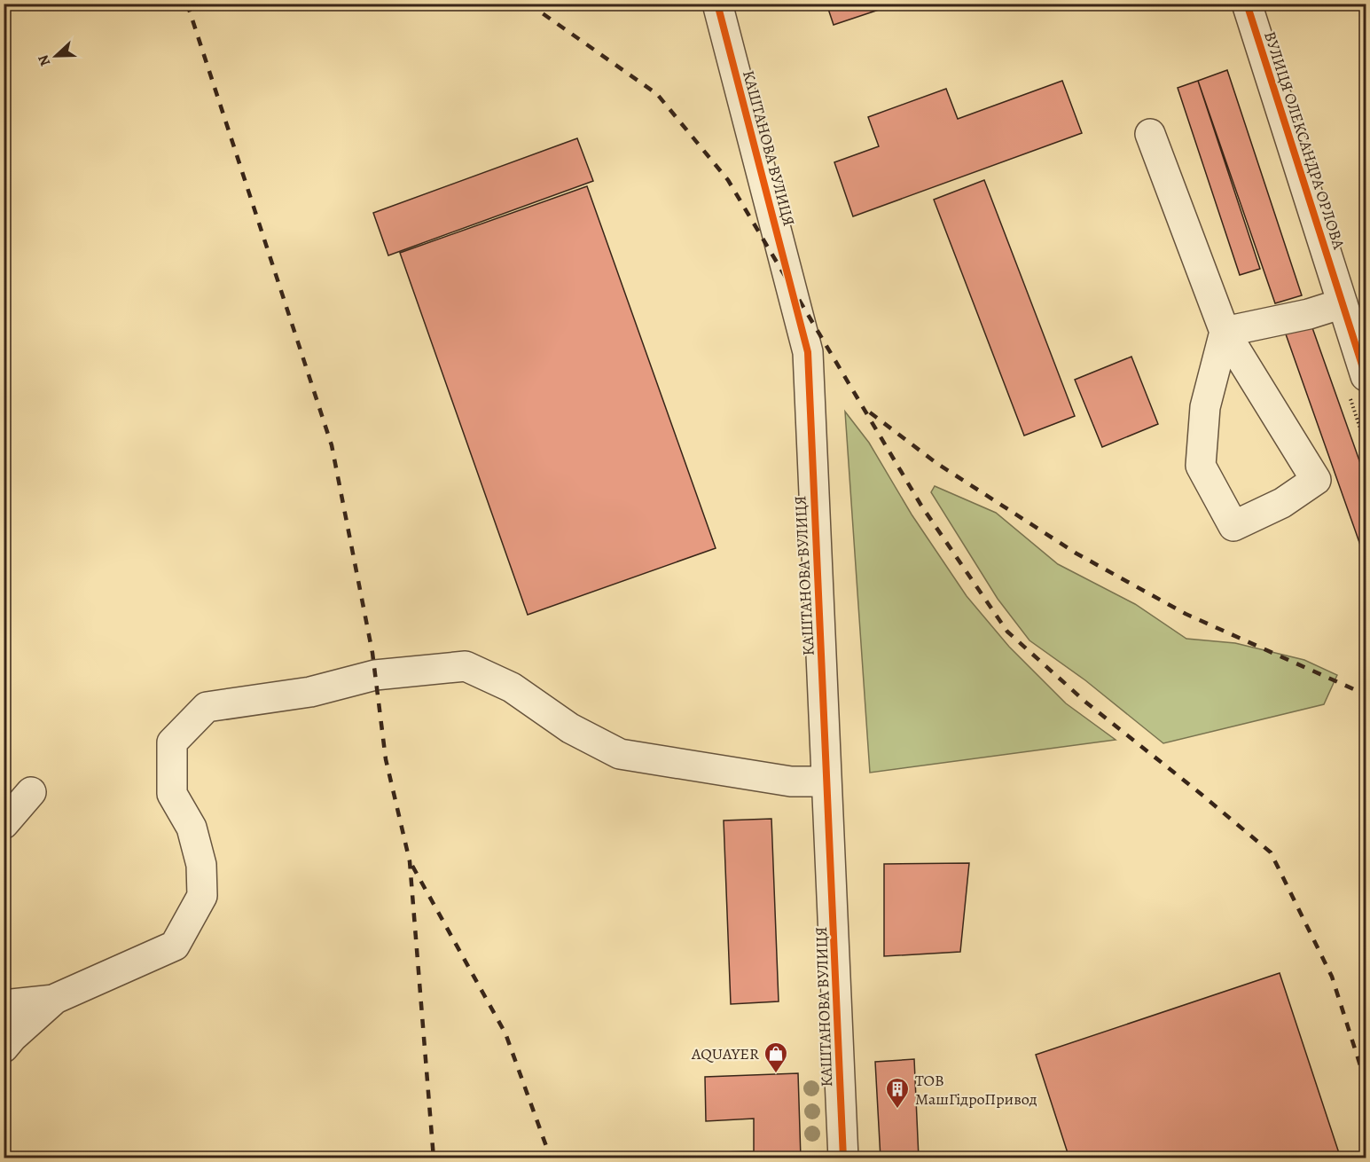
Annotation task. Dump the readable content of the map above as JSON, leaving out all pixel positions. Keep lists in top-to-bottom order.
{
  "streets": {
    "street": ["ВУЛИЦЯ ОЛЕКСАНДРА ОРЛОВА", "КАШТАНОВА ВУЛИЦЯ"]
  },
  "places": {
    "shop": ["AQUAYER"],
    "building": ["ТОВ МашГідроПривод"]
  },
  "north": "left"
}
